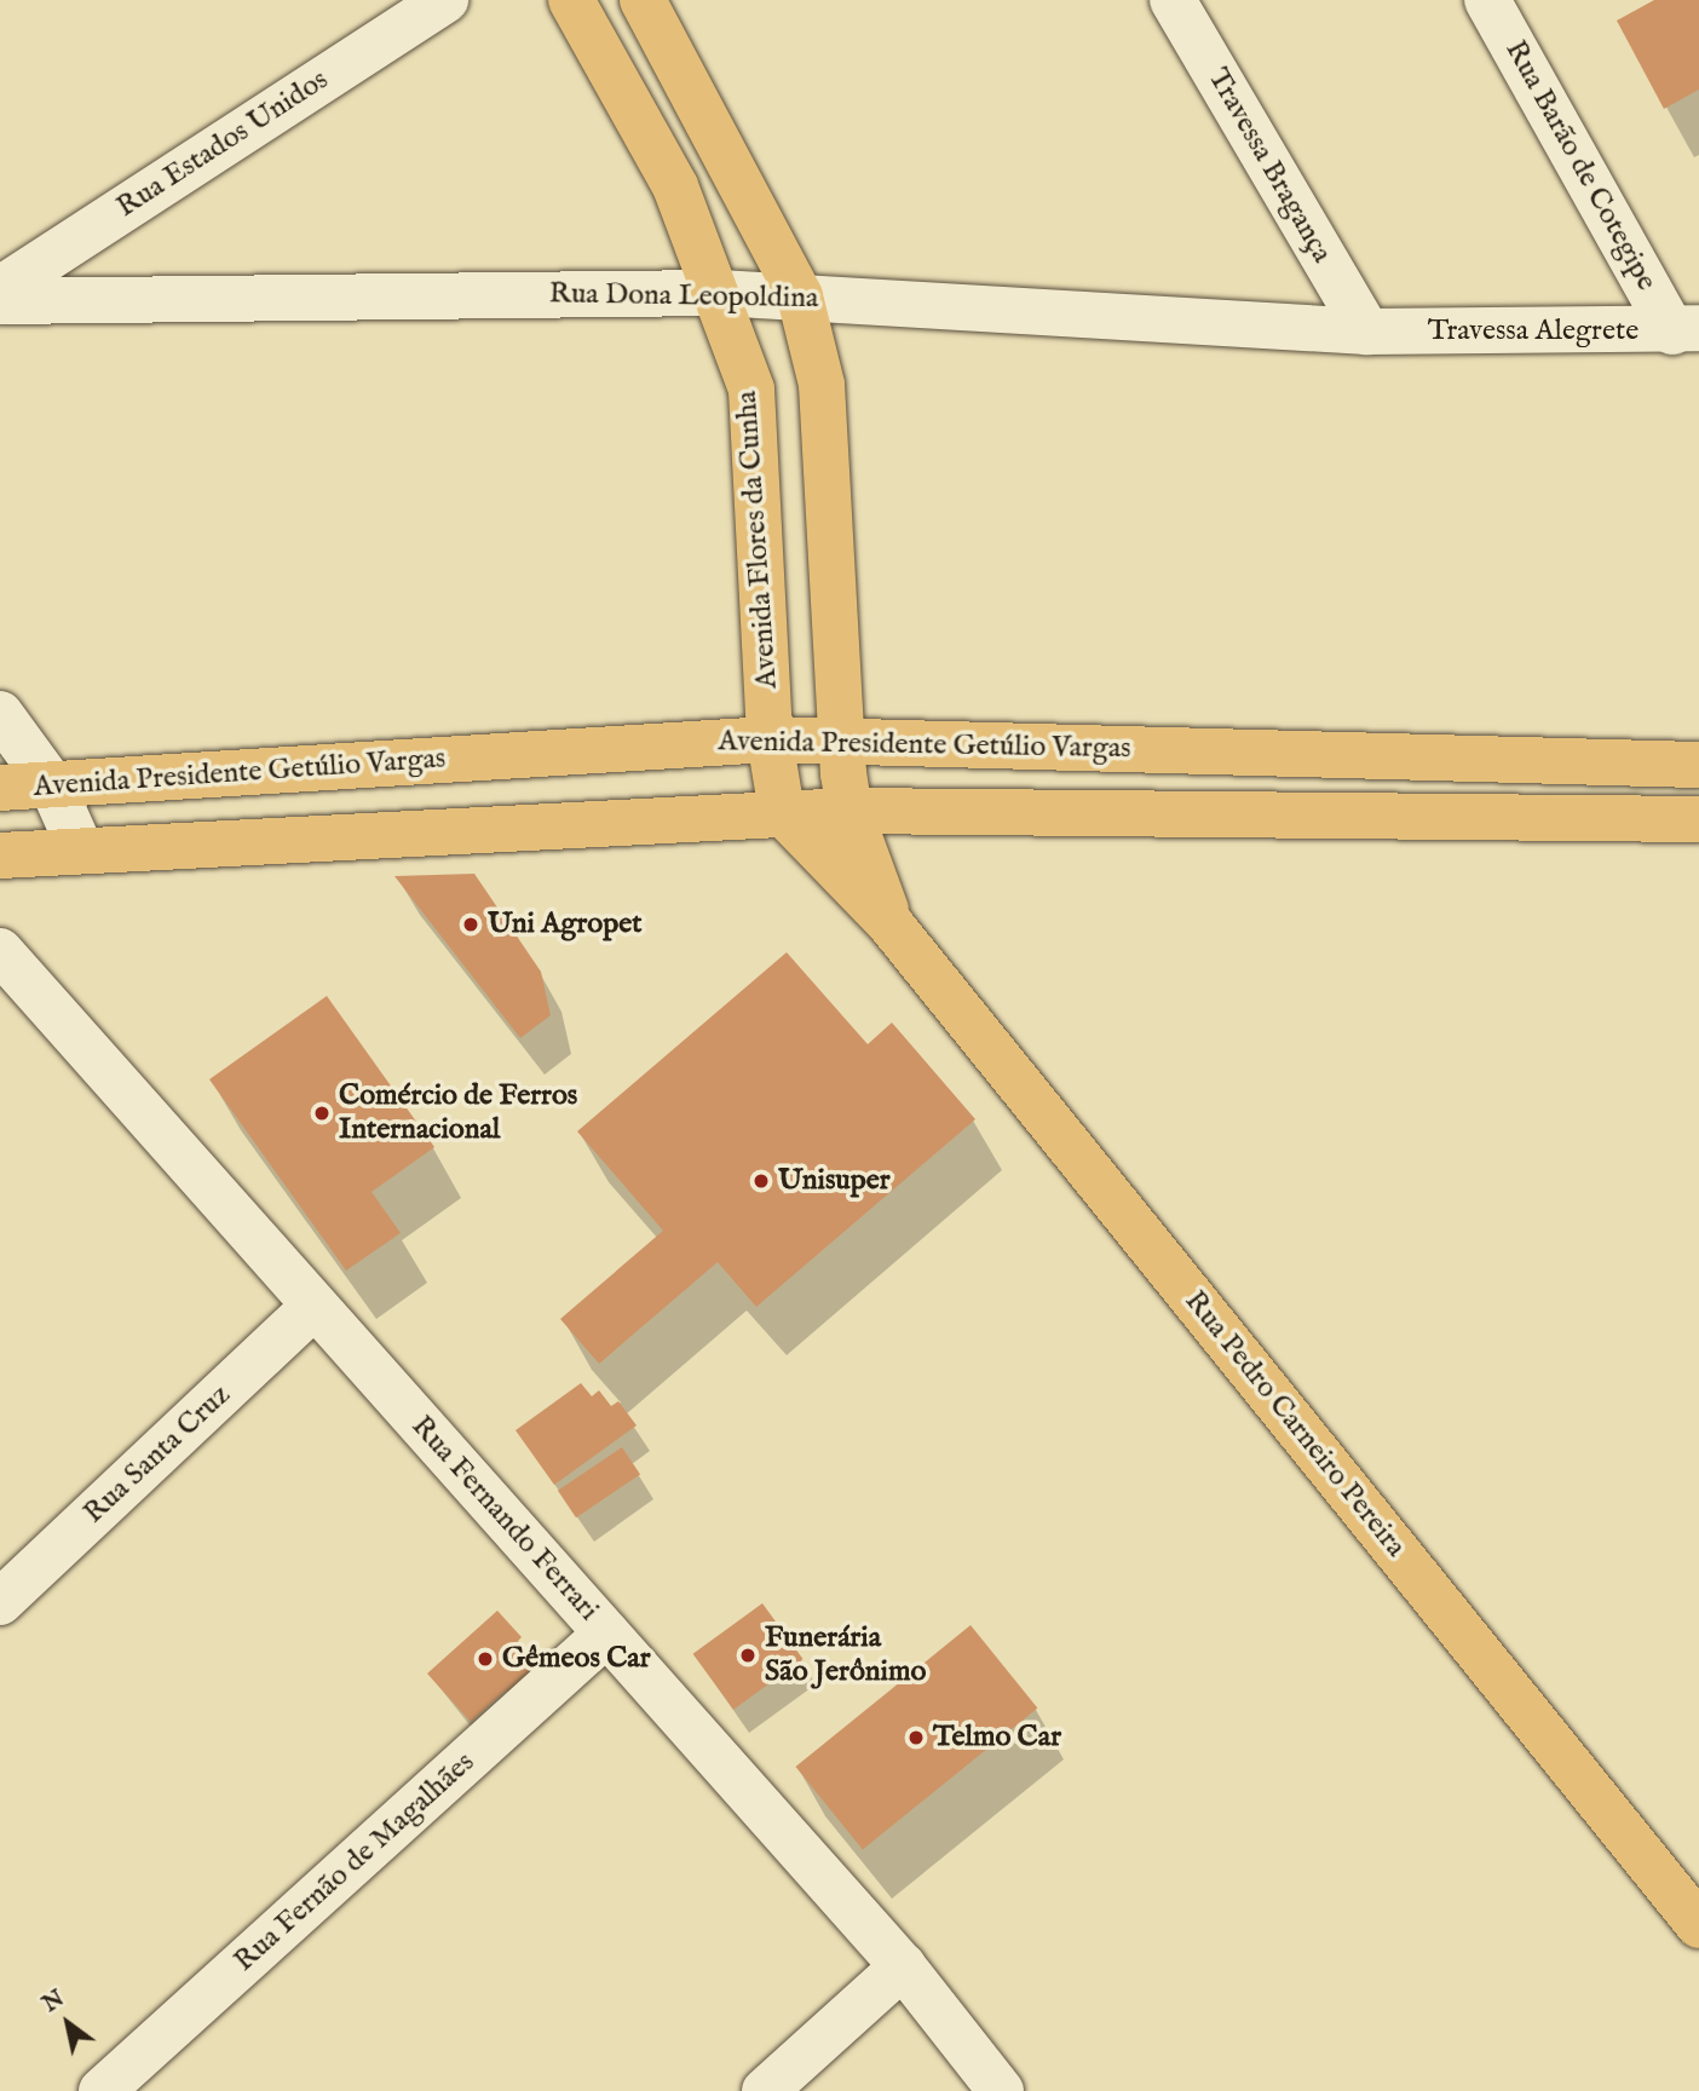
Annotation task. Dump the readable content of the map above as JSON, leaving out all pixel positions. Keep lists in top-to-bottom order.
{
  "streets": {
    "main road": ["Avenida Flores da Cunha", "Avenida Presidente Getúlio Vargas", "Rua Pedro Carneiro Pereira"],
    "street": [
      "Rua Estados Unidos",
      "Travessa Bragança",
      "Rua Barão de Cotegipe",
      "Rua Dona Leopoldina",
      "Travessa Alegrete",
      "Rua Santa Cruz",
      "Rua Fernando Ferrari",
      "Rua Fernão de Magalhães"
    ]
  },
  "crossings": [
    ["Travessa Bragança", "Rua Dona Leopoldina"],
    ["Travessa Bragança", "Travessa Alegrete"],
    ["Rua Barão de Cotegipe", "Travessa Alegrete"],
    ["Rua Dona Leopoldina", "Travessa Alegrete"],
    ["Rua Dona Leopoldina", "Avenida Flores da Cunha"],
    ["Avenida Flores da Cunha", "Avenida Presidente Getúlio Vargas"],
    ["Avenida Flores da Cunha", "Rua Pedro Carneiro Pereira"],
    ["Rua Santa Cruz", "Rua Fernando Ferrari"],
    ["Rua Fernando Ferrari", "Rua Fernão de Magalhães"]
  ],
  "places": [
    "Uni Agropet",
    "Comércio de Ferros Internacional",
    "Unisuper",
    "Funerária São Jerônimo",
    "Gêmeos Car",
    "Telmo Car"
  ],
  "north": "top left"
}
